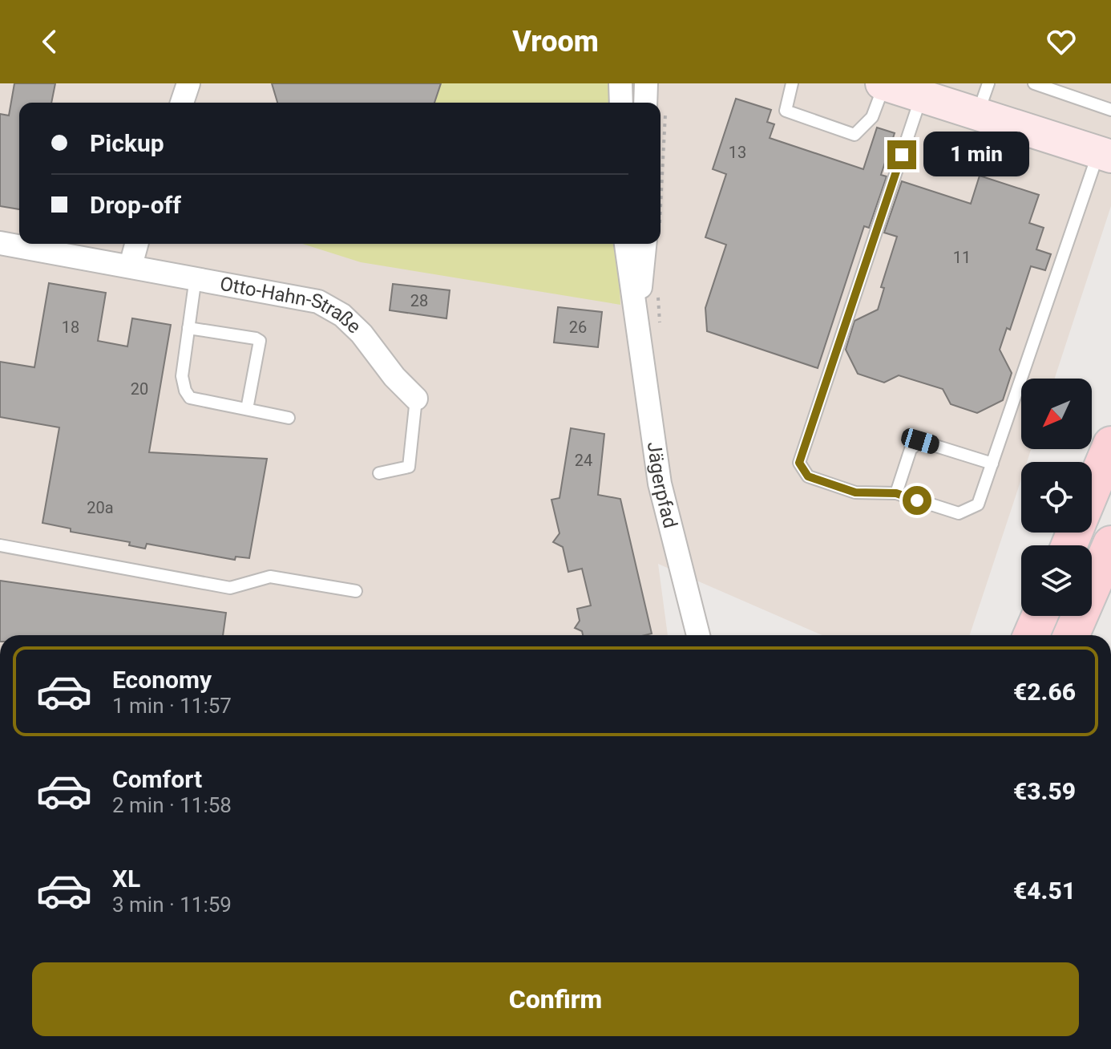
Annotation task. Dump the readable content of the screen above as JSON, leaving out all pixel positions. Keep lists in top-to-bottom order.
{
  "streets": {
    "street": ["Otto-Hahn-Straße", "Jägerpfad"]
  },
  "house_numbers": [
    "13",
    "11",
    "28",
    "18",
    "26",
    "20",
    "24",
    "20a"
  ],
  "north": "bottom left",
  "page": {
    "header": "Vroom",
    "banner": ["Pickup", "Drop-off"],
    "bubble": "1 min",
    "list": [
      {
        "name": "Economy",
        "note": "1 min · 11:57",
        "value": "€2.66"
      },
      {
        "name": "Comfort",
        "note": "2 min · 11:58",
        "value": "€3.59"
      },
      {
        "name": "XL",
        "note": "3 min · 11:59",
        "value": "€4.51"
      }
    ],
    "buttons": "Confirm"
  }
}
